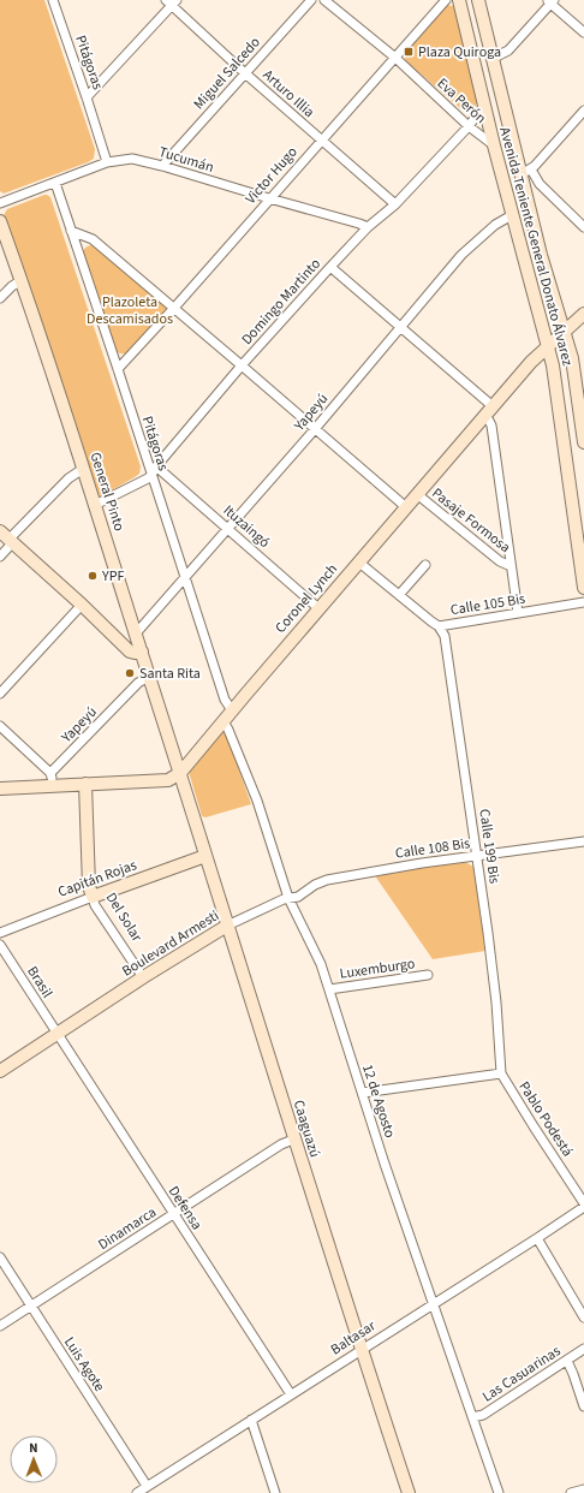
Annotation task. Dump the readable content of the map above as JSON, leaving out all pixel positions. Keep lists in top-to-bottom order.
{
  "streets": {
    "main road": [
      "Avenida Teniente General Donato Álvarez",
      "General Pinto",
      "Coronel Lynch",
      "Capitán Rojas",
      "Del Solar",
      "Boulevard Armesti",
      "Caaguazú"
    ],
    "street": [
      "Pitágoras",
      "Miguel Salcedo",
      "Arturo Illia",
      "Eva Perón",
      "Tucumán",
      "Victor Hugo",
      "Domingo Martinto",
      "Yapeyú",
      "Pasaje Formosa",
      "Ituzaingó",
      "Calle 105 Bis",
      "Calle 199 Bis",
      "Calle 108 Bis",
      "Luxemburgo",
      "Brasil",
      "12 de Agosto",
      "Pablo Podestá",
      "Defensa",
      "Dinamarca",
      "Baltasar",
      "Luis Agote",
      "Las Casuarinas"
    ]
  },
  "crossings": [
    ["Pitágoras", "Tucumán"],
    ["Pitágoras", "Victor Hugo"],
    ["Pitágoras", "Domingo Martinto"],
    ["Pitágoras", "Yapeyú"],
    ["Pitágoras", "Ituzaingó"],
    ["Pitágoras", "Coronel Lynch"],
    ["Miguel Salcedo", "Arturo Illia"],
    ["Miguel Salcedo", "Tucumán"],
    ["Arturo Illia", "Victor Hugo"],
    ["Arturo Illia", "Domingo Martinto"],
    ["Eva Perón", "Victor Hugo"],
    ["Eva Perón", "Avenida Teniente General Donato Álvarez"],
    ["Eva Perón", "Domingo Martinto"],
    ["Tucumán", "Victor Hugo"],
    ["Tucumán", "Domingo Martinto"],
    ["Avenida Teniente General Donato Álvarez", "Domingo Martinto"],
    ["Avenida Teniente General Donato Álvarez", "Yapeyú"],
    ["Avenida Teniente General Donato Álvarez", "Coronel Lynch"],
    ["Domingo Martinto", "General Pinto"],
    ["Domingo Martinto", "Ituzaingó"],
    ["Yapeyú", "General Pinto"],
    ["Yapeyú", "Ituzaingó"],
    ["General Pinto", "Coronel Lynch"],
    ["General Pinto", "Caaguazú"],
    ["Pasaje Formosa", "Coronel Lynch"],
    ["Ituzaingó", "Coronel Lynch"],
    ["Coronel Lynch", "Calle 105 Bis"],
    ["Coronel Lynch", "12 de Agosto"],
    ["Coronel Lynch", "Caaguazú"],
    ["Calle 105 Bis", "Calle 199 Bis"],
    ["Calle 199 Bis", "Calle 108 Bis"],
    ["Calle 199 Bis", "Pablo Podestá"],
    ["Calle 108 Bis", "Boulevard Armesti"],
    ["Capitán Rojas", "Del Solar"],
    ["Capitán Rojas", "Caaguazú"],
    ["Del Solar", "Boulevard Armesti"],
    ["Boulevard Armesti", "Brasil"],
    ["Boulevard Armesti", "12 de Agosto"],
    ["Boulevard Armesti", "Caaguazú"],
    ["Boulevard Armesti", "Defensa"],
    ["Luxemburgo", "12 de Agosto"],
    ["Brasil", "Defensa"],
    ["12 de Agosto", "Baltasar"],
    ["12 de Agosto", "Las Casuarinas"],
    ["Pablo Podestá", "Baltasar"],
    ["Caaguazú", "Dinamarca"],
    ["Caaguazú", "Baltasar"],
    ["Defensa", "Dinamarca"],
    ["Defensa", "Baltasar"],
    ["Dinamarca", "Luis Agote"],
    ["Baltasar", "Luis Agote"]
  ],
  "parks": ["Plazoleta Descamisados"],
  "places": {
    "transit": ["Plaza Quiroga"],
    "other": ["YPF", "Santa Rita"]
  },
  "north": "top"
}
